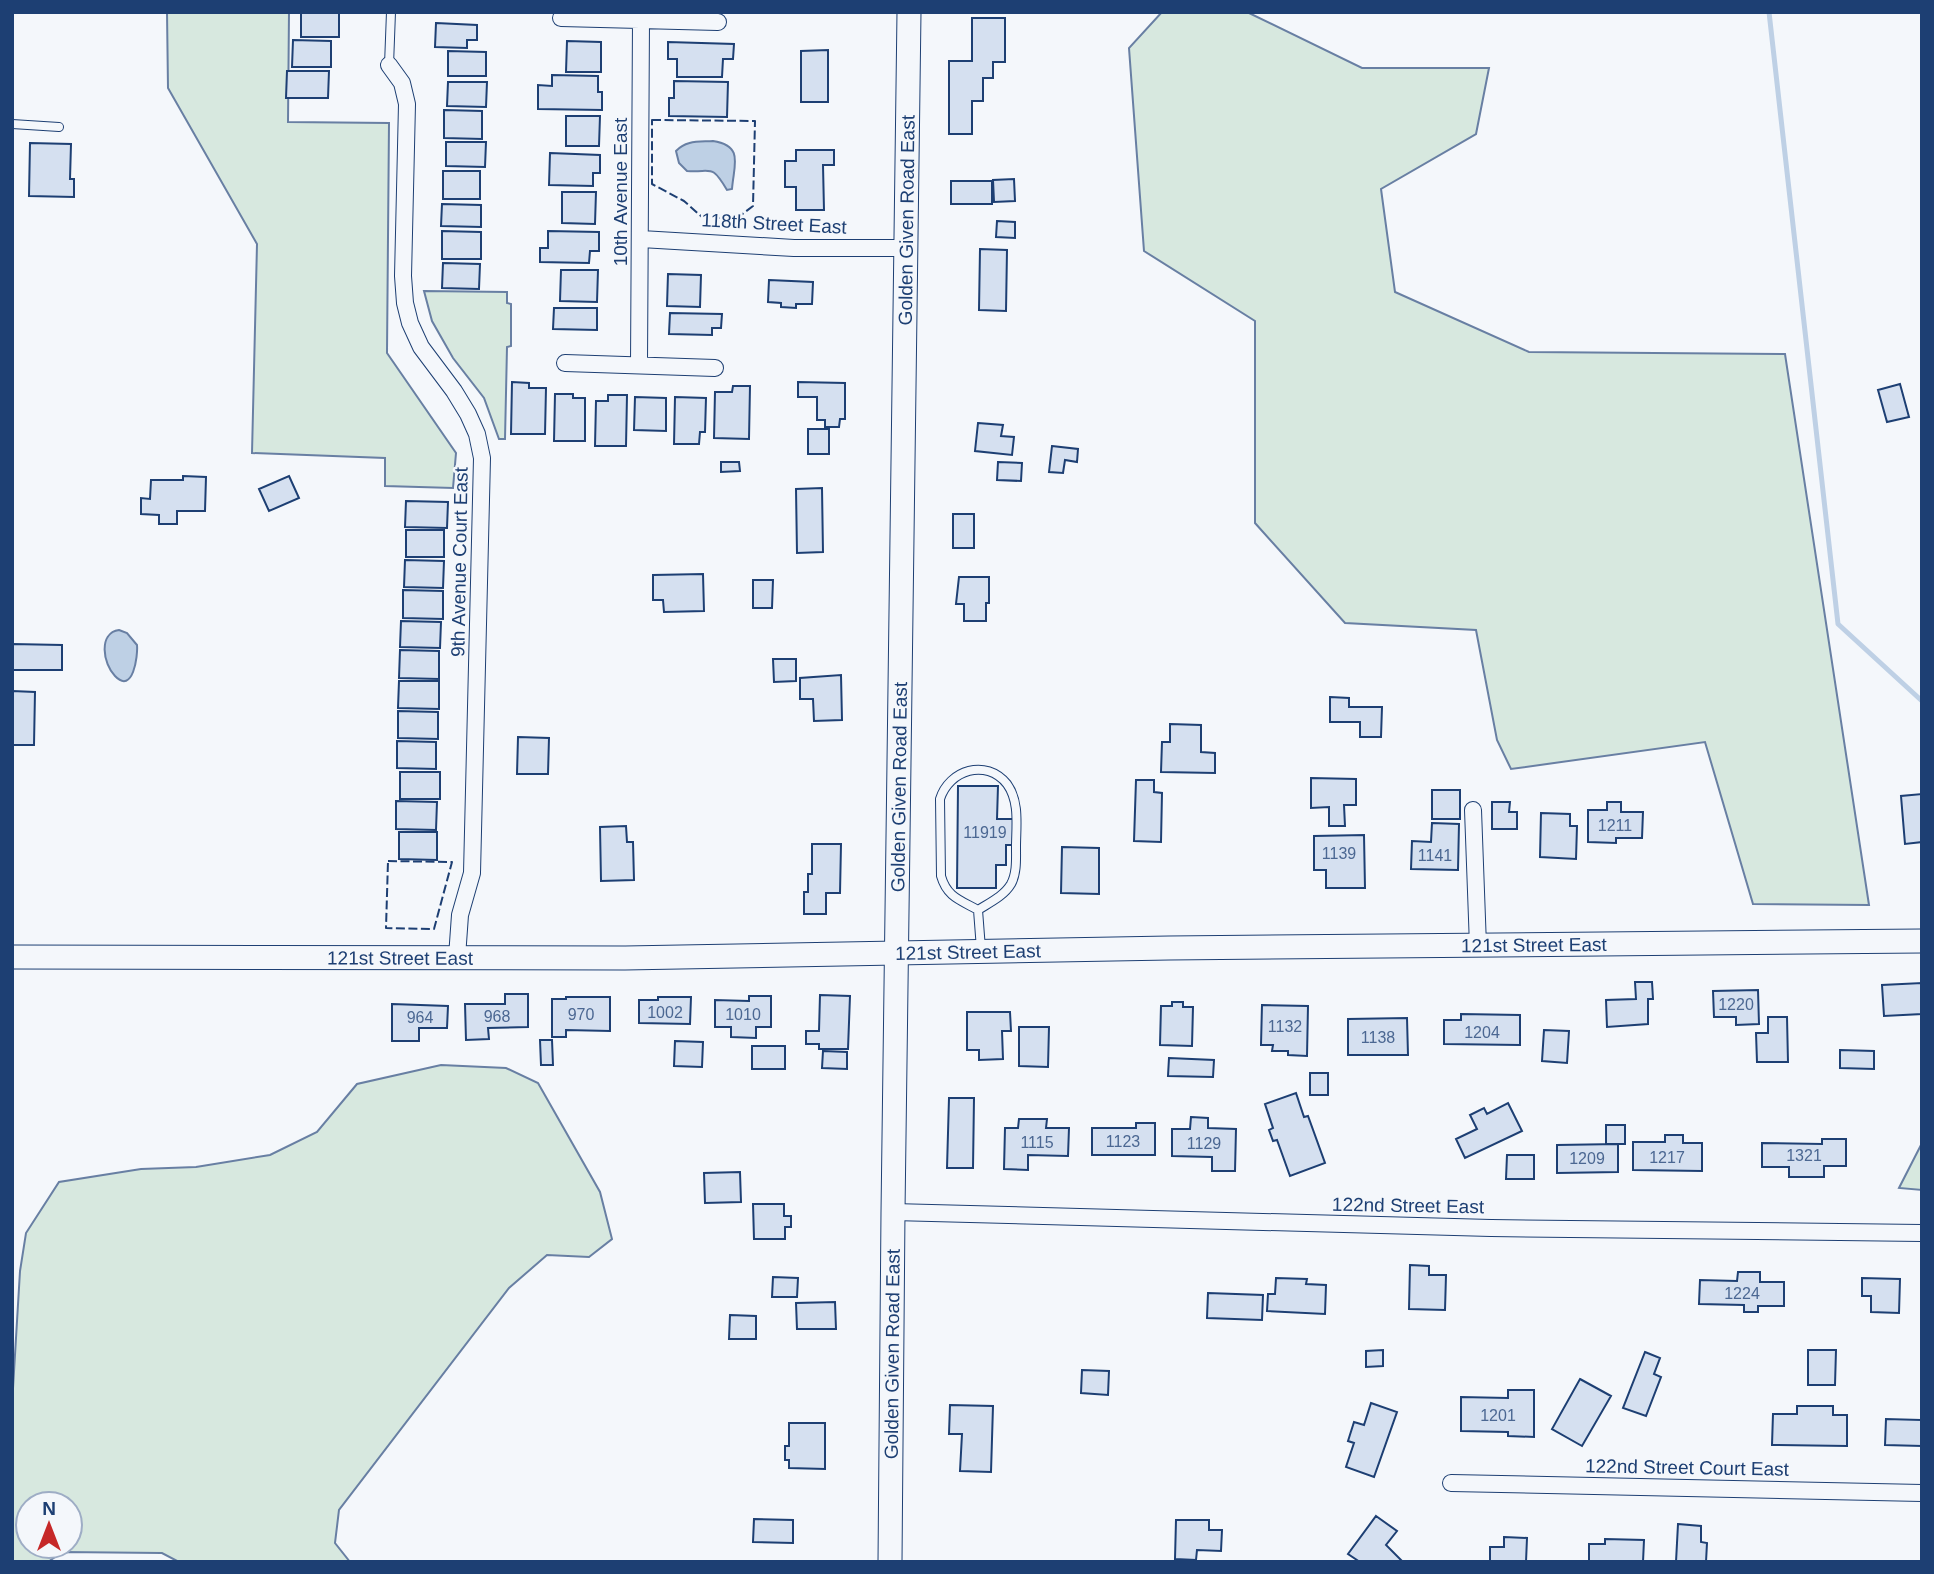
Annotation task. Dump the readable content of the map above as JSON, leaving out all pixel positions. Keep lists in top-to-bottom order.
{
  "streets": {
    "street": [
      "10th Avenue East",
      "Golden Given Road East",
      "118th Street East",
      "9th Avenue Court East",
      "121st Street East",
      "122nd Street East",
      "122nd Street Court East"
    ]
  },
  "crossings": [
    ["10th Avenue East", "118th Street East"],
    ["Golden Given Road East", "118th Street East"],
    ["Golden Given Road East", "121st Street East"],
    ["Golden Given Road East", "122nd Street East"],
    ["9th Avenue Court East", "121st Street East"]
  ],
  "house_numbers": [
    "1211",
    "11919",
    "1139",
    "1141",
    "1220",
    "1002",
    "970",
    "1010",
    "968",
    "964",
    "1132",
    "1204",
    "1138",
    "1123",
    "1115",
    "1129",
    "1321",
    "1217",
    "1209",
    "1224",
    "1201"
  ],
  "north": "top"
}
